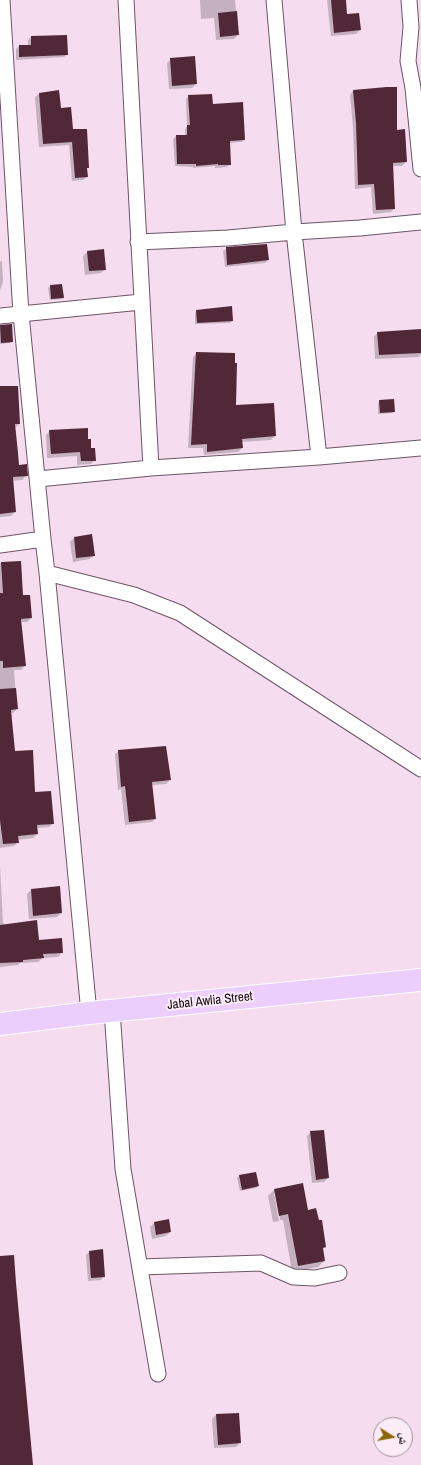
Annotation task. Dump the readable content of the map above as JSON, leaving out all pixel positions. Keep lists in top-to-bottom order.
{
  "streets": {
    "highway": ["Jabal Awlia Street"]
  },
  "north": "right"
}
